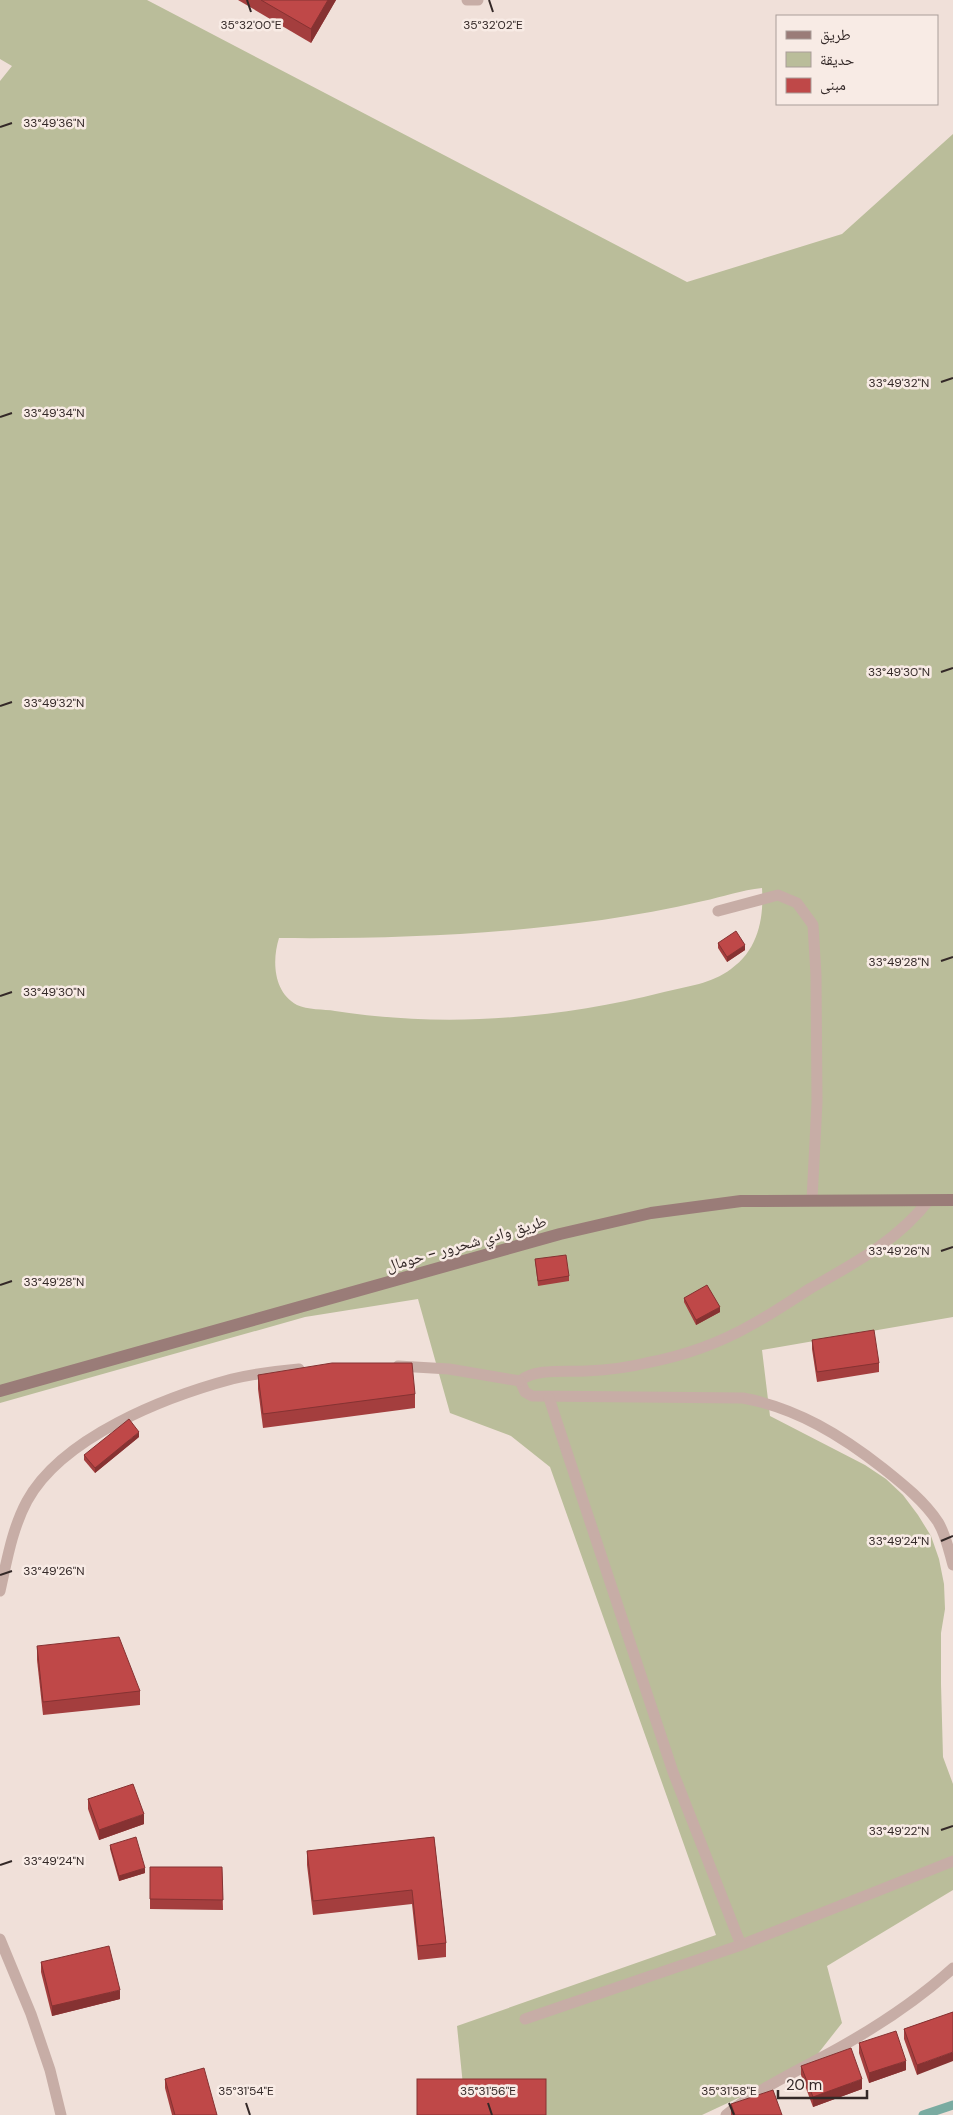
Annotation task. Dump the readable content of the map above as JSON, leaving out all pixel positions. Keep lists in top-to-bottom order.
{
  "streets": {
    "main road": ["طريق وادي شحرور - حومال"]
  },
  "legend": ["طريق", "حديقة", "مبنى"],
  "scale_bar": "20 m",
  "coordinates": [
    "35°32'00\"E",
    "35°32'02\"E",
    "33°49'36\"N",
    "33°49'32\"N",
    "33°49'34\"N",
    "33°49'30\"N",
    "33°49'28\"N",
    "33°49'26\"N",
    "33°49'24\"N",
    "33°49'22\"N",
    "35°31'54\"E",
    "35°31'56\"E",
    "35°31'58\"E"
  ]
}
